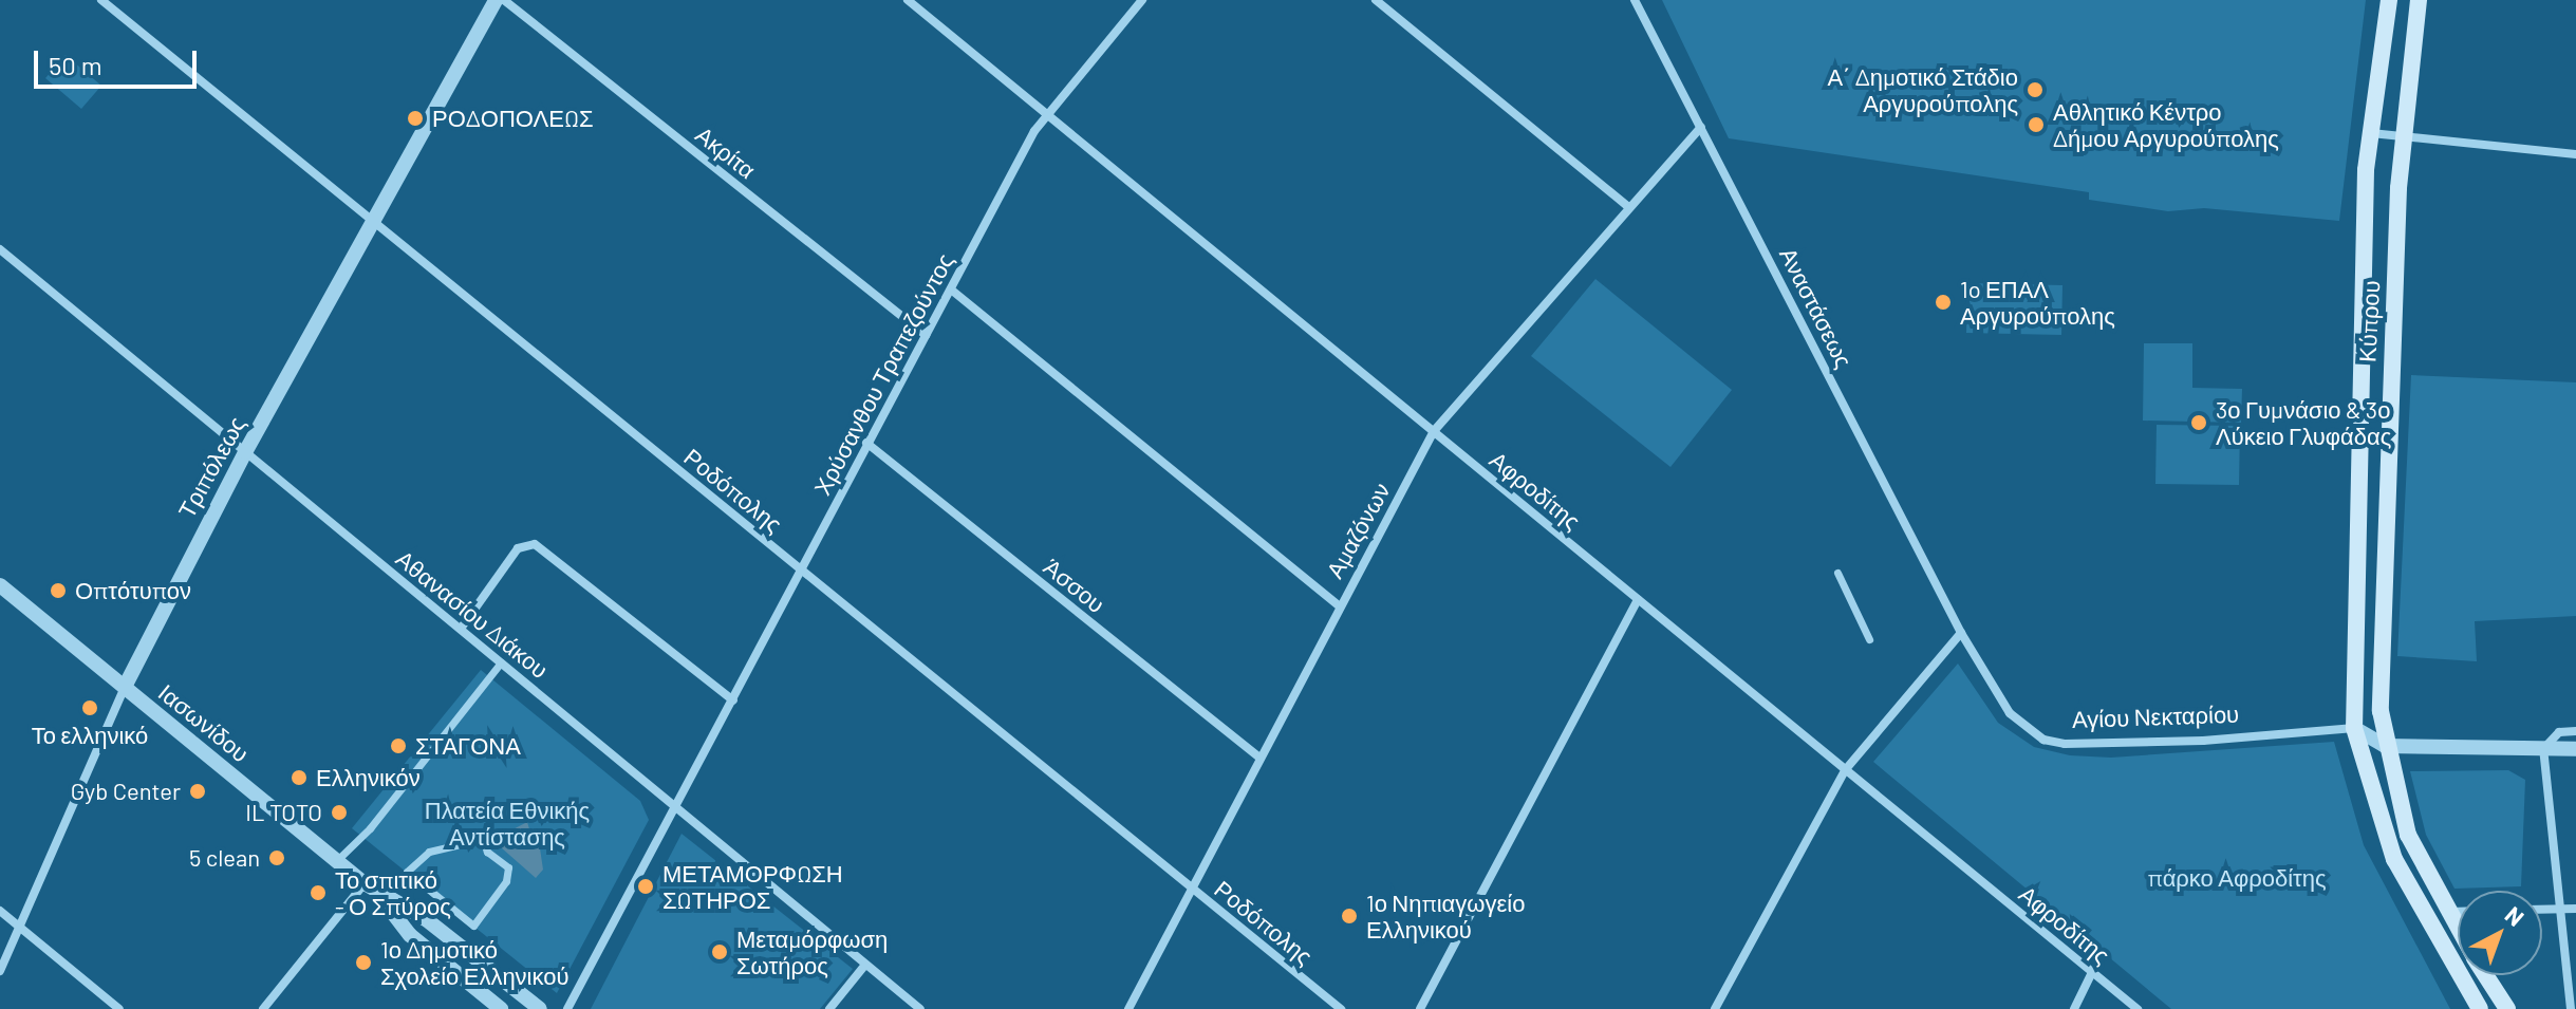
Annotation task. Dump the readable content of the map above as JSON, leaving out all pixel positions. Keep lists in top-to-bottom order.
{
  "streets": {
    "main road": ["Κύπρου"],
    "street": [
      "Ακρίτα",
      "Αναστάσεως",
      "Χρύσανθου Τραπεζούντος",
      "Τριπόλεως",
      "Ροδόπολης",
      "Αφροδίτης",
      "Αμαζόνων",
      "Άσσου",
      "Αθανασίου Διάκου",
      "Αγίου Νεκταρίου",
      "Ιασωνίδου"
    ]
  },
  "crossings": [
    ["Ακρίτα", "Χρύσανθου Τραπεζούντος"],
    ["Αναστάσεως", "Αμαζόνων"],
    ["Αναστάσεως", "Αγίου Νεκταρίου"],
    ["Κύπρου", "Αγίου Νεκταρίου"],
    ["Χρύσανθου Τραπεζούντος", "Ροδόπολης"],
    ["Χρύσανθου Τραπεζούντος", "Αφροδίτης"],
    ["Χρύσανθου Τραπεζούντος", "Άσσου"],
    ["Χρύσανθου Τραπεζούντος", "Αθανασίου Διάκου"],
    ["Τριπόλεως", "Ροδόπολης"],
    ["Τριπόλεως", "Αθανασίου Διάκου"],
    ["Τριπόλεως", "Ιασωνίδου"],
    ["Ροδόπολης", "Αμαζόνων"],
    ["Αφροδίτης", "Αμαζόνων"],
    ["Αμαζόνων", "Άσσου"]
  ],
  "parks": ["Πλατεία Εθνικής Αντίστασης", "πάρκο Αφροδίτης"],
  "places": [
    "Α΄ Δημοτικό Στάδιο Αργυρούπολης",
    "ΡΟΔΟΠΟΛΕΩΣ",
    "Αθλητικό Κέντρο Δήμου Αργυρούπολης",
    "1o ΕΠΑΛ Αργυρούπολης",
    "3ο Γυμνάσιο & 3ο Λύκειο Γλυφάδας",
    "Οπτότυπον",
    "Το ελληνικό",
    "ΣΤΑΓΟΝΑ",
    "Ελληνικόν",
    "Gyb Center",
    "IL TOTO",
    "5 clean",
    "ΜΕΤΑΜΟΡΦΩΣΗ ΣΩΤΗΡΟΣ",
    "Το σπιτικό - Ο Σπύρος",
    "1ο Νηπιαγωγείο Ελληνικού",
    "Μεταμόρφωση Σωτήρος",
    "1ο Δημοτικό Σχολείο Ελληνικού"
  ],
  "scale_bar": "50 m",
  "north": "top right"
}
